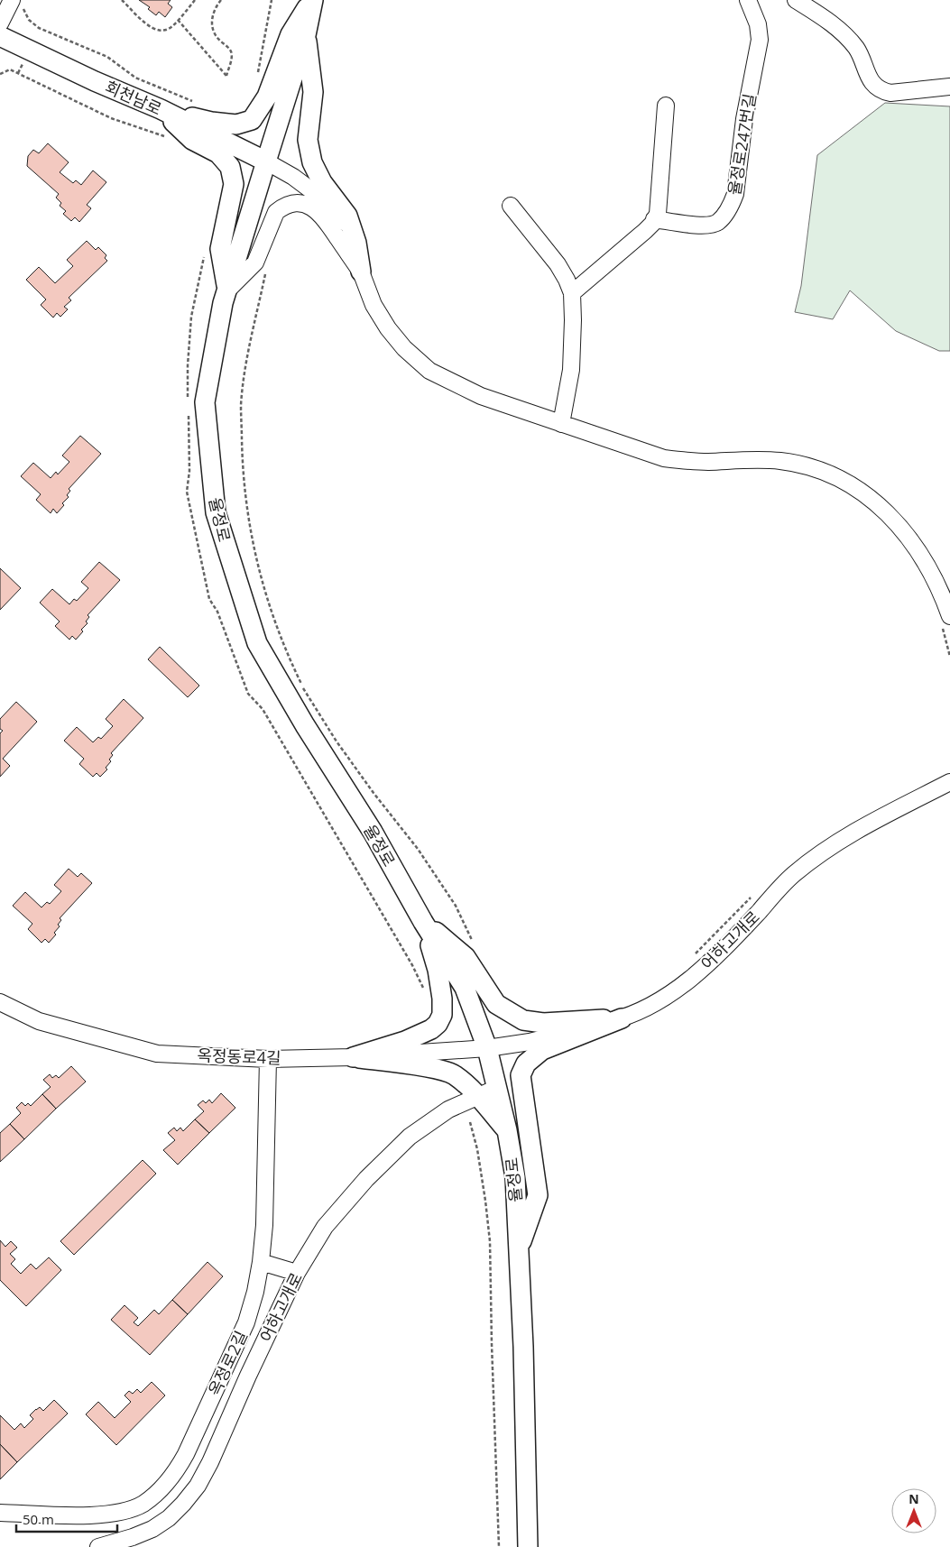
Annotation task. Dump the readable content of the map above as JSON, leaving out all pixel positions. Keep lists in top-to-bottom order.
{
  "streets": {
    "main road": ["회천남로", "율정로"],
    "street": [
      "율정로247번길",
      "어하고개로",
      "옥정동로4길",
      "옥정로2길"
    ]
  },
  "crossings": [
    ["회천남로", "율정로"],
    ["율정로", "어하고개로"],
    ["율정로", "옥정동로4길"],
    ["어하고개로", "옥정동로4길"],
    ["옥정동로4길", "옥정로2길"]
  ],
  "scale_bar": "50 m",
  "north": "top"
}
